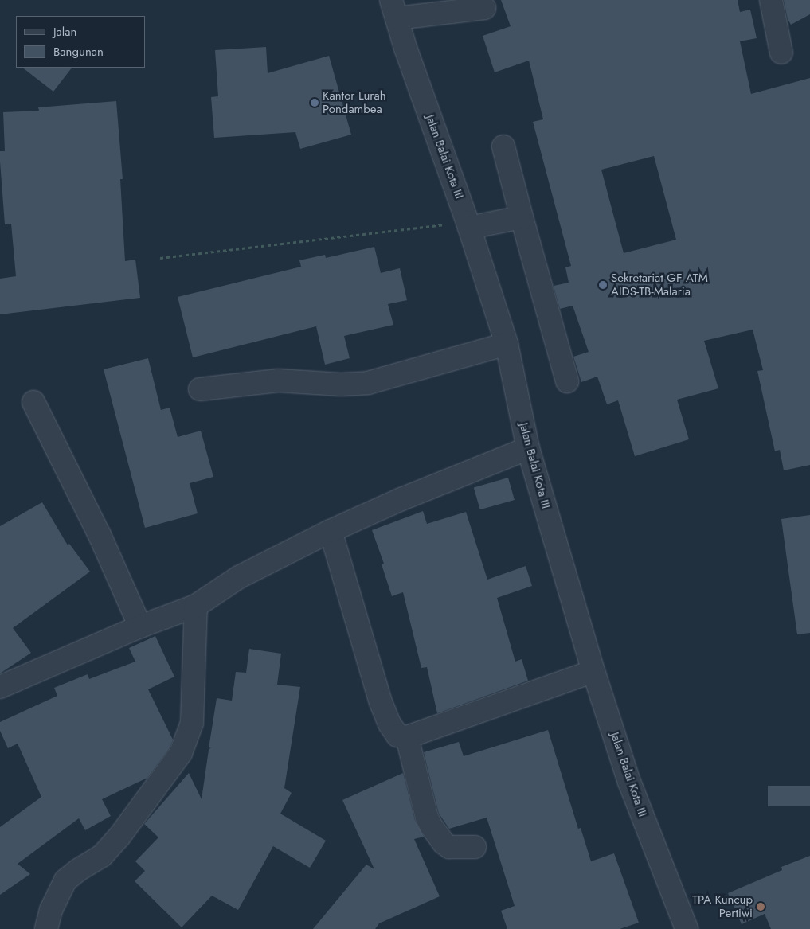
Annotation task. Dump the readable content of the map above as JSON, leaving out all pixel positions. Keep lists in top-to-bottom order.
{
  "streets": {
    "street": ["Jalan Balai Kota III"]
  },
  "places": ["Kantor Lurah Pondambea", "Sekretariat GF ATM AIDS-TB-Malaria", "TPA Kuncup Pertiwi"],
  "legend": ["Jalan", "Bangunan"]
}
